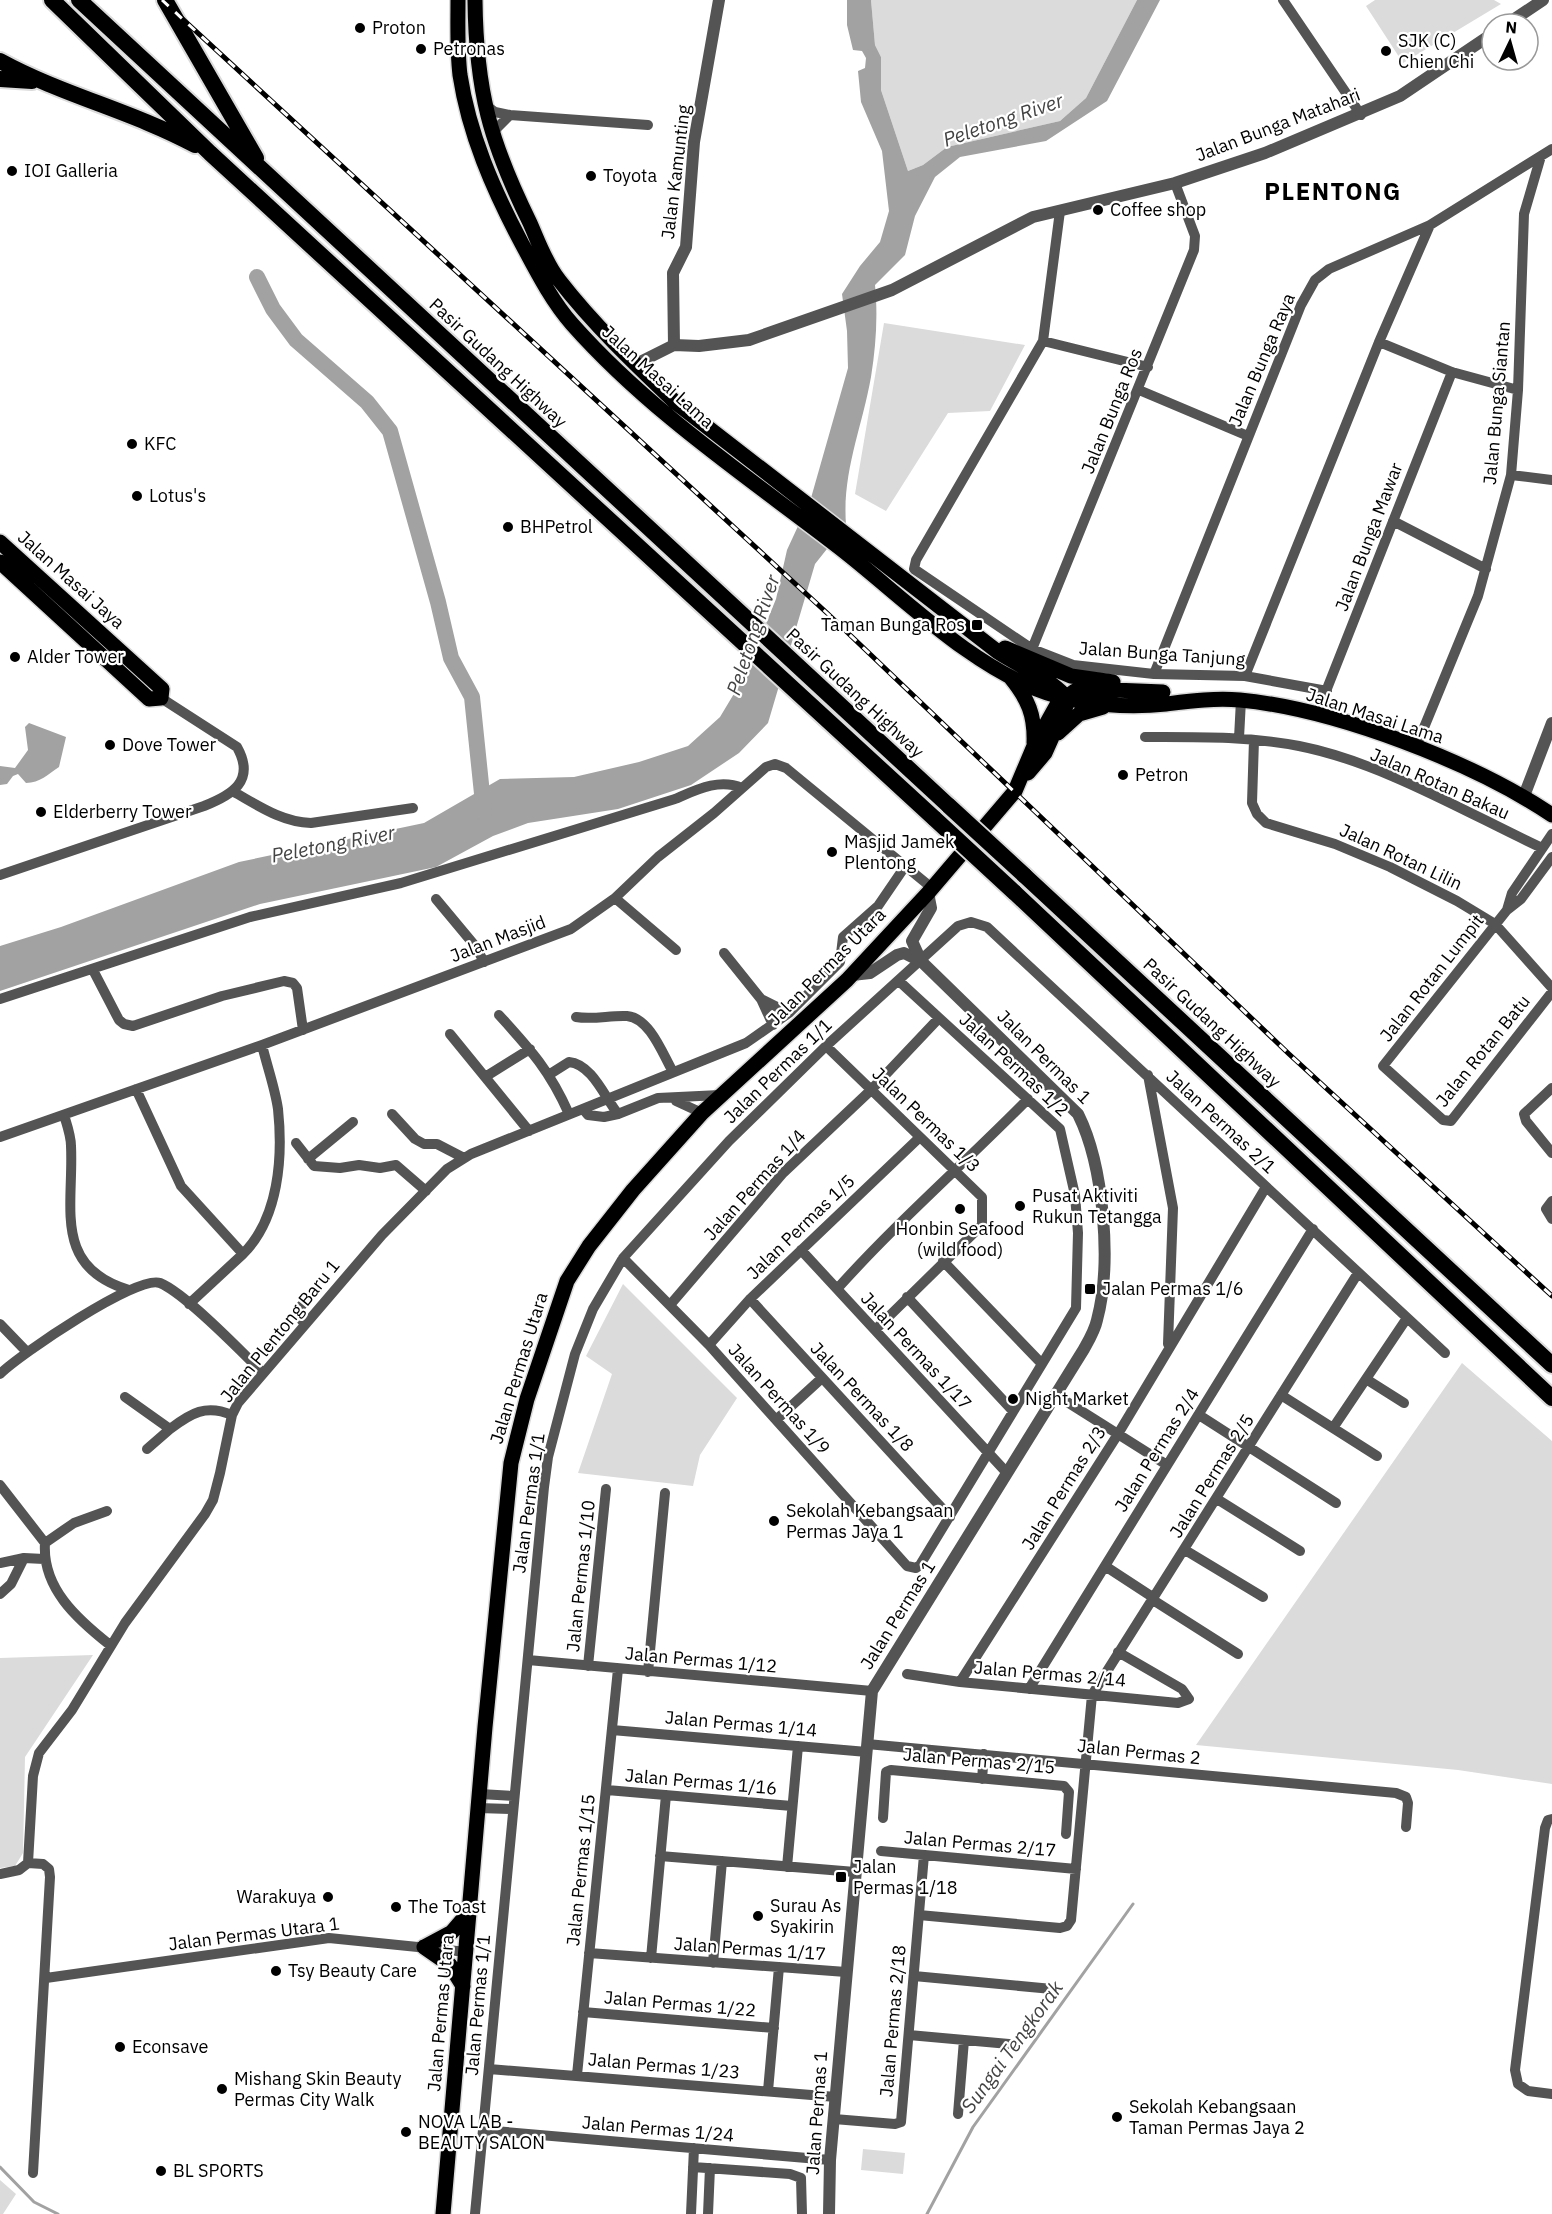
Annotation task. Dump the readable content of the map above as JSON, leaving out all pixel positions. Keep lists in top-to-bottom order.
{
  "streets": {
    "highway": ["Pasir Gudang Highway"],
    "main road": ["Jalan Masai Lama", "Jalan Masai Jaya", "Jalan Permas Utara"],
    "street": [
      "Jalan Bunga Matahari",
      "Jalan Kamunting",
      "Jalan Bunga Raya",
      "Jalan Bunga Siantan",
      "Jalan Bunga Ros",
      "Jalan Bunga Mawar",
      "Jalan Bunga Tanjung",
      "Jalan Rotan Bakau",
      "Jalan Rotan Lilin",
      "Jalan Masjid",
      "Jalan Rotan Lumpit",
      "Jalan Rotan Batu",
      "Jalan Permas 1",
      "Jalan Permas 1/2",
      "Jalan Permas 1/1",
      "Jalan Permas 1/3",
      "Jalan Permas 2/1",
      "Jalan Permas 1/4",
      "Jalan Permas 1/5",
      "Jalan Plentong Baru 1",
      "Jalan Permas 1/17",
      "Jalan Permas 1/8",
      "Jalan Permas 1/9",
      "Jalan Permas 2/4",
      "Jalan Permas 2/5",
      "Jalan Permas 2/3",
      "Jalan Permas 1/10",
      "Jalan Permas 1/12",
      "Jalan Permas 2/14",
      "Jalan Permas 1/14",
      "Jalan Permas 2",
      "Jalan Permas 2/15",
      "Jalan Permas 1/16",
      "Jalan Permas 2/17",
      "Jalan Permas 1/15",
      "Jalan Permas Utara 1",
      "Jalan Permas 1/22",
      "Jalan Permas 2/18",
      "Jalan Permas 1/23",
      "Jalan Permas 1/24"
    ]
  },
  "crossings": [
    ["Jalan Bunga Matahari", "Jalan Kamunting"],
    ["Jalan Bunga Matahari", "Jalan Masai Lama"],
    ["Jalan Bunga Matahari", "Jalan Bunga Ros"],
    ["Jalan Bunga Raya", "Jalan Bunga Siantan"],
    ["Jalan Bunga Raya", "Jalan Bunga Tanjung"],
    ["Jalan Masai Lama", "Jalan Bunga Siantan"],
    ["Jalan Masai Lama", "Jalan Bunga Mawar"],
    ["Jalan Masai Lama", "Jalan Permas Utara"],
    ["Jalan Bunga Ros", "Jalan Bunga Tanjung"],
    ["Jalan Bunga Mawar", "Jalan Bunga Tanjung"],
    ["Jalan Rotan Bakau", "Jalan Rotan Lilin"],
    ["Jalan Rotan Bakau", "Jalan Rotan Lumpit"],
    ["Jalan Rotan Lilin", "Jalan Rotan Lumpit"],
    ["Jalan Rotan Lilin", "Jalan Rotan Batu"],
    ["Jalan Masjid", "Jalan Permas Utara"],
    ["Jalan Masjid", "Jalan Plentong Baru 1"],
    ["Jalan Permas Utara", "Jalan Permas Utara 1"],
    ["Jalan Rotan Lumpit", "Jalan Rotan Batu"],
    ["Jalan Permas 1", "Jalan Permas 1/1"],
    ["Jalan Permas 1", "Jalan Permas 1/17"],
    ["Jalan Permas 1", "Jalan Permas 1/12"],
    ["Jalan Permas 1", "Jalan Permas 1/14"],
    ["Jalan Permas 1", "Jalan Permas 2"],
    ["Jalan Permas 1", "Jalan Permas 2/18"],
    ["Jalan Permas 1", "Jalan Permas 1/23"],
    ["Jalan Permas 1", "Jalan Permas 1/24"],
    ["Jalan Permas 1/2", "Jalan Permas 1/1"],
    ["Jalan Permas 1/2", "Jalan Permas 1/4"],
    ["Jalan Permas 1/2", "Jalan Permas 1/17"],
    ["Jalan Permas 1/2", "Jalan Permas 1/8"],
    ["Jalan Permas 1/2", "Jalan Permas 1/9"],
    ["Jalan Permas 1/1", "Jalan Permas 1/3"],
    ["Jalan Permas 1/1", "Jalan Permas 2/1"],
    ["Jalan Permas 1/1", "Jalan Permas 1/9"],
    ["Jalan Permas 1/1", "Jalan Permas 1/12"],
    ["Jalan Permas 1/1", "Jalan Permas 1/23"],
    ["Jalan Permas 1/1", "Jalan Permas 1/24"],
    ["Jalan Permas 1/3", "Jalan Permas 1/4"],
    ["Jalan Permas 1/3", "Jalan Permas 1/5"],
    ["Jalan Permas 2/1", "Jalan Permas 2/4"],
    ["Jalan Permas 2/1", "Jalan Permas 2/5"],
    ["Jalan Permas 2/1", "Jalan Permas 2/3"],
    ["Jalan Permas 1/4", "Jalan Permas 1/9"],
    ["Jalan Permas 1/5", "Jalan Permas 1/17"],
    ["Jalan Permas 1/5", "Jalan Permas 1/8"],
    ["Jalan Permas 1/5", "Jalan Permas 1/9"],
    ["Jalan Permas 1/17", "Jalan Permas 1/16"],
    ["Jalan Permas 1/17", "Jalan Permas 1/15"],
    ["Jalan Permas 2/4", "Jalan Permas 2/14"],
    ["Jalan Permas 2/5", "Jalan Permas 2/14"],
    ["Jalan Permas 2/3", "Jalan Permas 2/14"],
    ["Jalan Permas 1/10", "Jalan Permas 1/12"],
    ["Jalan Permas 1/12", "Jalan Permas 1/15"],
    ["Jalan Permas 1/14", "Jalan Permas 2"],
    ["Jalan Permas 1/14", "Jalan Permas 1/15"],
    ["Jalan Permas 1/16", "Jalan Permas 1/15"],
    ["Jalan Permas 2/17", "Jalan Permas 2/18"],
    ["Jalan Permas 1/15", "Jalan Permas 1/22"],
    ["Jalan Permas 1/15", "Jalan Permas 1/23"]
  ],
  "districts": ["PLENTONG"],
  "water": ["Peletong River", "Sungai Tengkorak"],
  "places": {
    "other": [
      "Proton",
      "Petronas",
      "SJK (C) Chien Chi",
      "IOI Galleria",
      "Toyota",
      "Coffee shop",
      "KFC",
      "Lotus's",
      "BHPetrol",
      "Alder Tower",
      "Dove Tower",
      "Petron",
      "Elderberry Tower",
      "Masjid Jamek Plentong",
      "Pusat Aktiviti Rukun Tetangga",
      "Honbin Seafood (wild food)",
      "Night Market",
      "Sekolah Kebangsaan Permas Jaya 1",
      "Warakuya",
      "The Toast",
      "Surau As Syakirin",
      "Tsy Beauty Care",
      "Econsave",
      "Mishang Skin Beauty Permas City Walk",
      "Sekolah Kebangsaan Taman Permas Jaya 2",
      "NOVA LAB - BEAUTY SALON",
      "BL SPORTS"
    ],
    "transit": ["Taman Bunga Ros", "Jalan Permas 1/6", "Jalan Permas 1/18"]
  },
  "north": "top"
}
